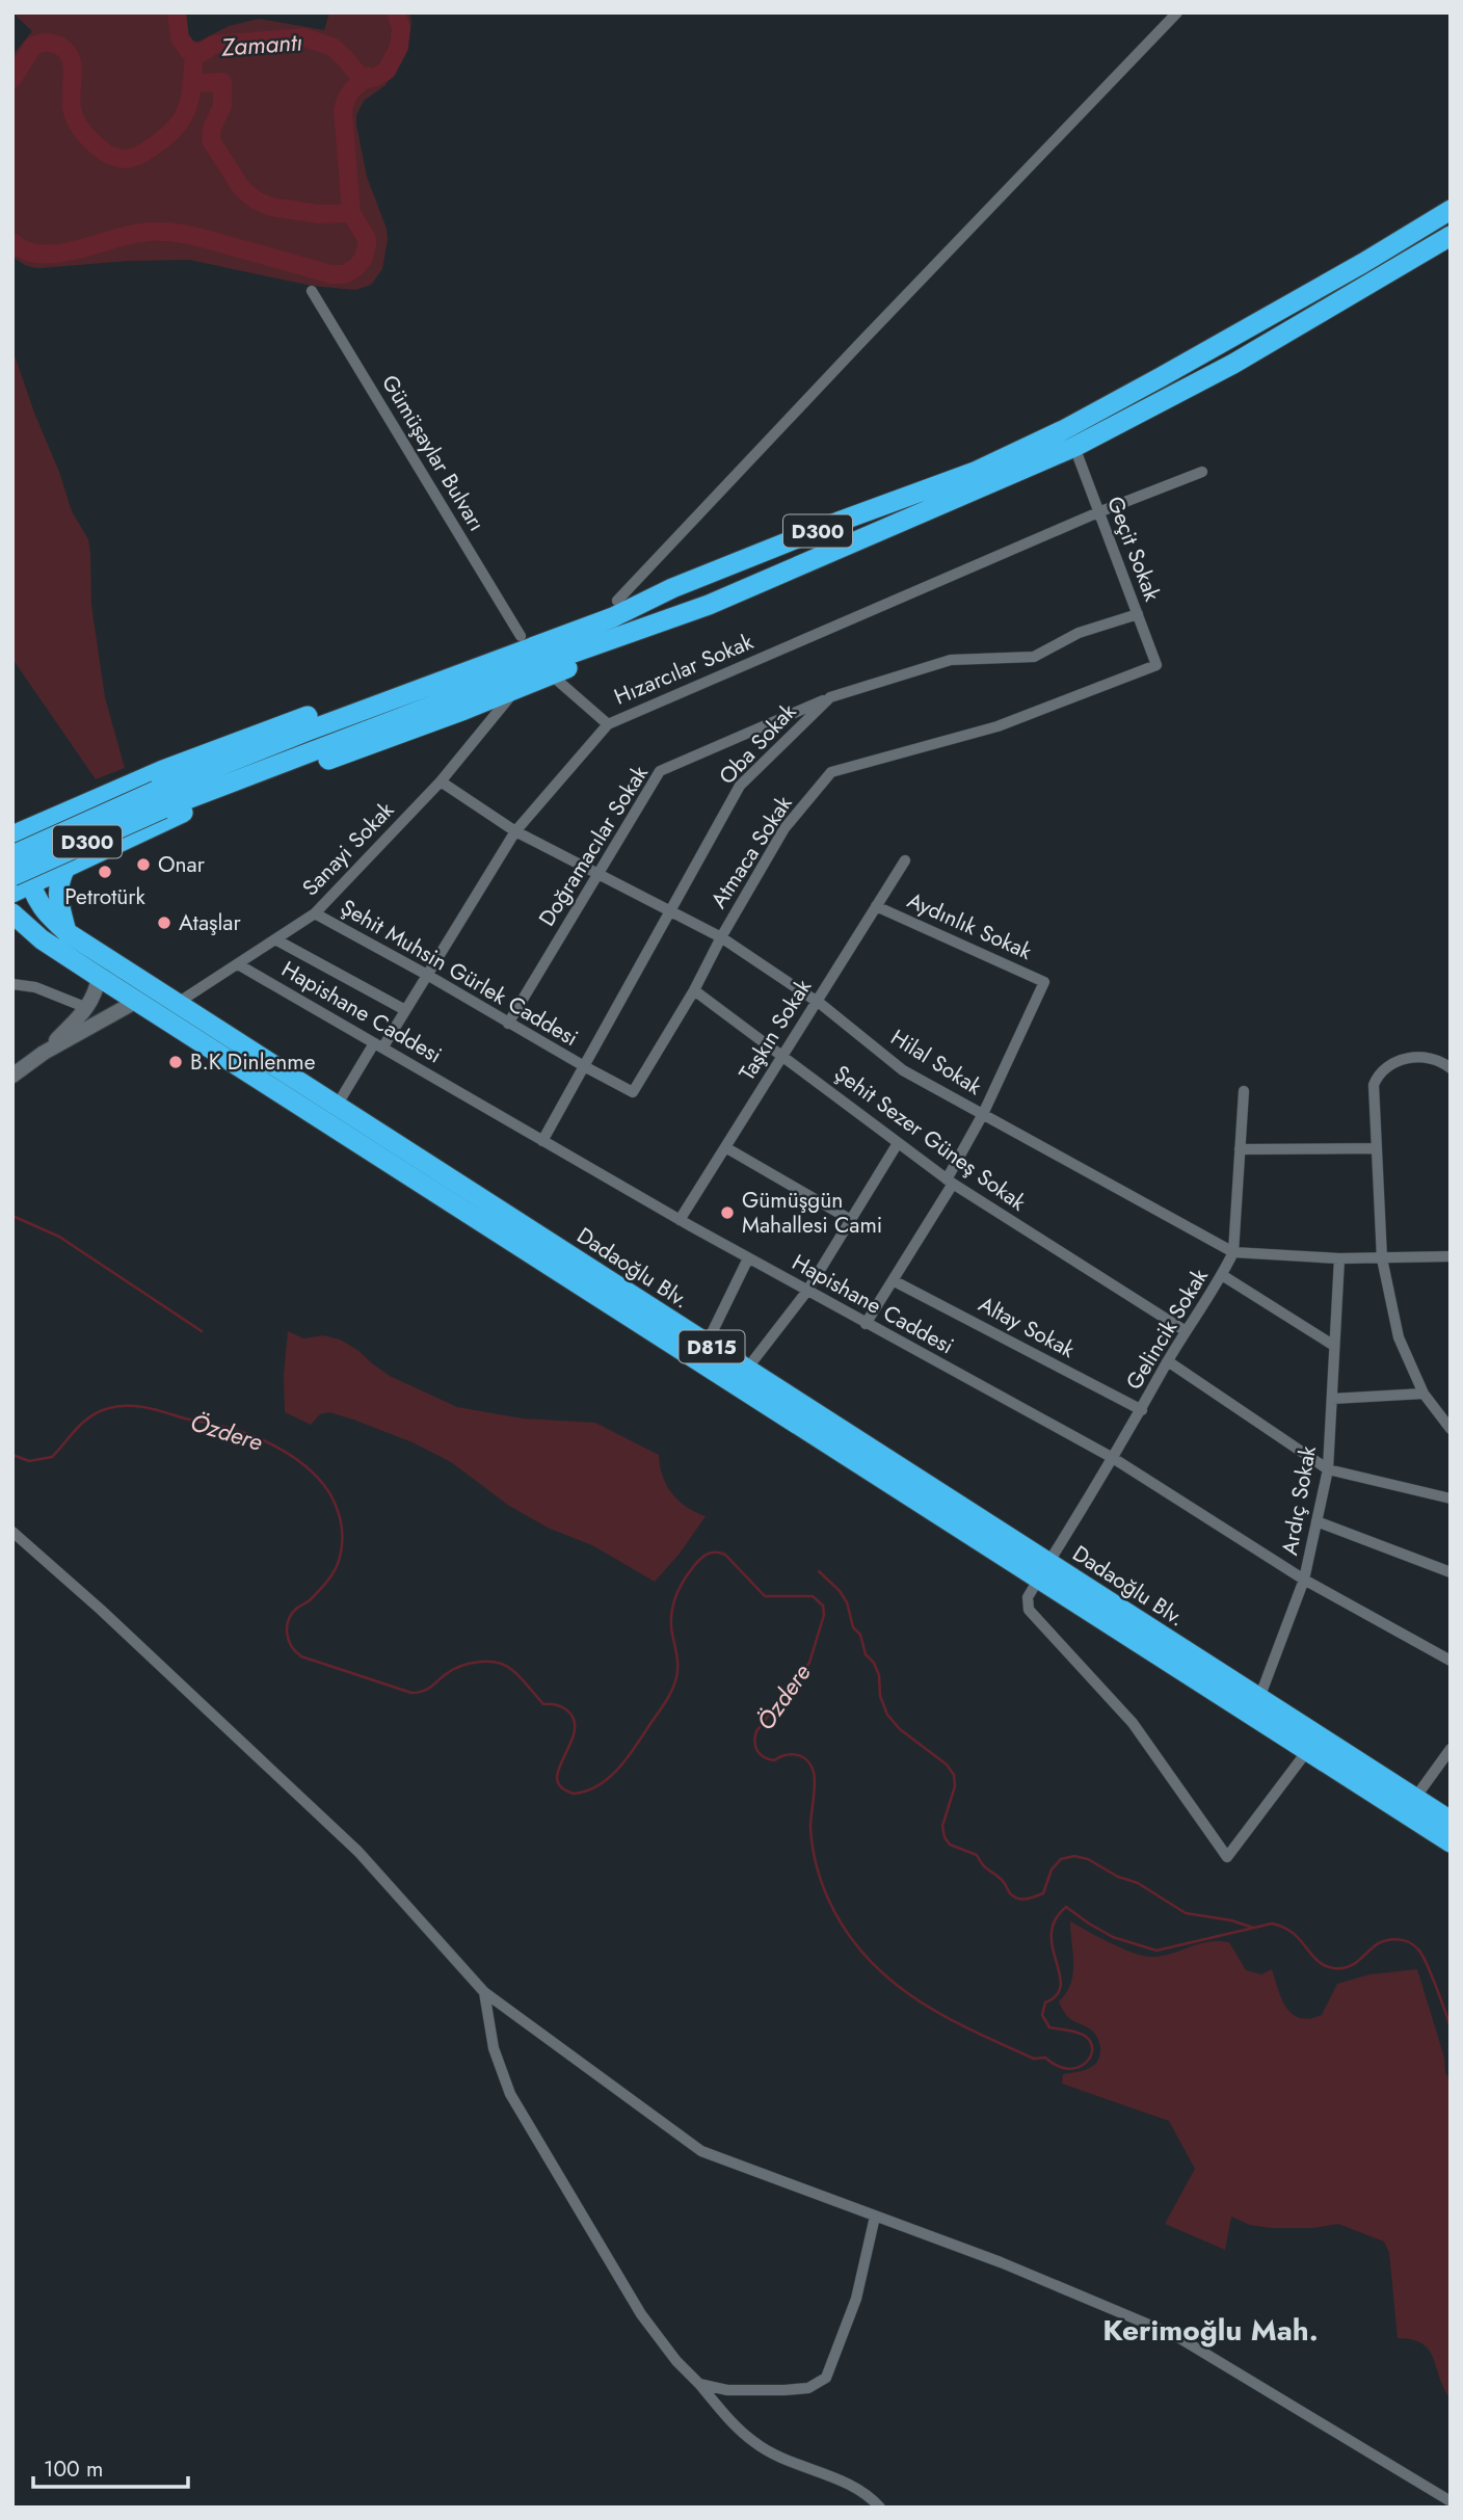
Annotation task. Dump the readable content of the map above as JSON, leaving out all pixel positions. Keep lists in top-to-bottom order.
{
  "streets": {
    "highway": ["D300", "Dadaoğlu Blv.", "D815"],
    "street": [
      "Gümüşaylar Bulvarı",
      "Geçit Sokak",
      "Hızarcılar Sokak",
      "Oba Sokak",
      "Doğramacılar Sokak",
      "Sanayi Sokak",
      "Atmaca Sokak",
      "Aydınlık Sokak",
      "Şehit Muhsin Gürlek Caddesi",
      "Hapishane Caddesi",
      "Taşkın Sokak",
      "Hilal Sokak",
      "Şehit Sezer Güneş Sokak",
      "Altay Sokak",
      "Gelincik Sokak",
      "Ardıç Sokak"
    ]
  },
  "crossings": [
    ["D300", "Geçit Sokak"],
    ["D300", "Dadaoğlu Blv."],
    ["Geçit Sokak", "Hızarcılar Sokak"],
    ["Geçit Sokak", "Oba Sokak"],
    ["Geçit Sokak", "Atmaca Sokak"],
    ["Hızarcılar Sokak", "Şehit Muhsin Gürlek Caddesi"],
    ["Hızarcılar Sokak", "Hapishane Caddesi"],
    ["Hızarcılar Sokak", "Hilal Sokak"],
    ["Hızarcılar Sokak", "Dadaoğlu Blv."],
    ["Oba Sokak", "Doğramacılar Sokak"],
    ["Oba Sokak", "Atmaca Sokak"],
    ["Oba Sokak", "Şehit Muhsin Gürlek Caddesi"],
    ["Oba Sokak", "Hapishane Caddesi"],
    ["Oba Sokak", "Hilal Sokak"],
    ["Doğramacılar Sokak", "Şehit Muhsin Gürlek Caddesi"],
    ["Doğramacılar Sokak", "Hilal Sokak"],
    ["Sanayi Sokak", "Şehit Muhsin Gürlek Caddesi"],
    ["Sanayi Sokak", "Hapishane Caddesi"],
    ["Sanayi Sokak", "Hilal Sokak"],
    ["Sanayi Sokak", "Dadaoğlu Blv."],
    ["Atmaca Sokak", "Şehit Muhsin Gürlek Caddesi"],
    ["Atmaca Sokak", "Hilal Sokak"],
    ["Atmaca Sokak", "Şehit Sezer Güneş Sokak"],
    ["Aydınlık Sokak", "Hapishane Caddesi"],
    ["Aydınlık Sokak", "Taşkın Sokak"],
    ["Aydınlık Sokak", "Hilal Sokak"],
    ["Aydınlık Sokak", "Şehit Sezer Güneş Sokak"],
    ["Aydınlık Sokak", "Altay Sokak"],
    ["Hapishane Caddesi", "Taşkın Sokak"],
    ["Hapishane Caddesi", "Gelincik Sokak"],
    ["Hapishane Caddesi", "Ardıç Sokak"],
    ["Taşkın Sokak", "Hilal Sokak"],
    ["Taşkın Sokak", "Şehit Sezer Güneş Sokak"],
    ["Hilal Sokak", "Gelincik Sokak"],
    ["Hilal Sokak", "Ardıç Sokak"],
    ["Şehit Sezer Güneş Sokak", "Gelincik Sokak"],
    ["Dadaoğlu Blv.", "Gelincik Sokak"],
    ["Dadaoğlu Blv.", "Ardıç Sokak"],
    ["Altay Sokak", "Gelincik Sokak"]
  ],
  "districts": ["Kerimoğlu Mah."],
  "water": ["Zamantı", "Özdere"],
  "places": [
    "Onar",
    "Petrotürk",
    "Ataşlar",
    "B.K Dinlenme",
    "Gümüşgün Mahallesi Cami"
  ],
  "scale_bar": "100 m"
}
